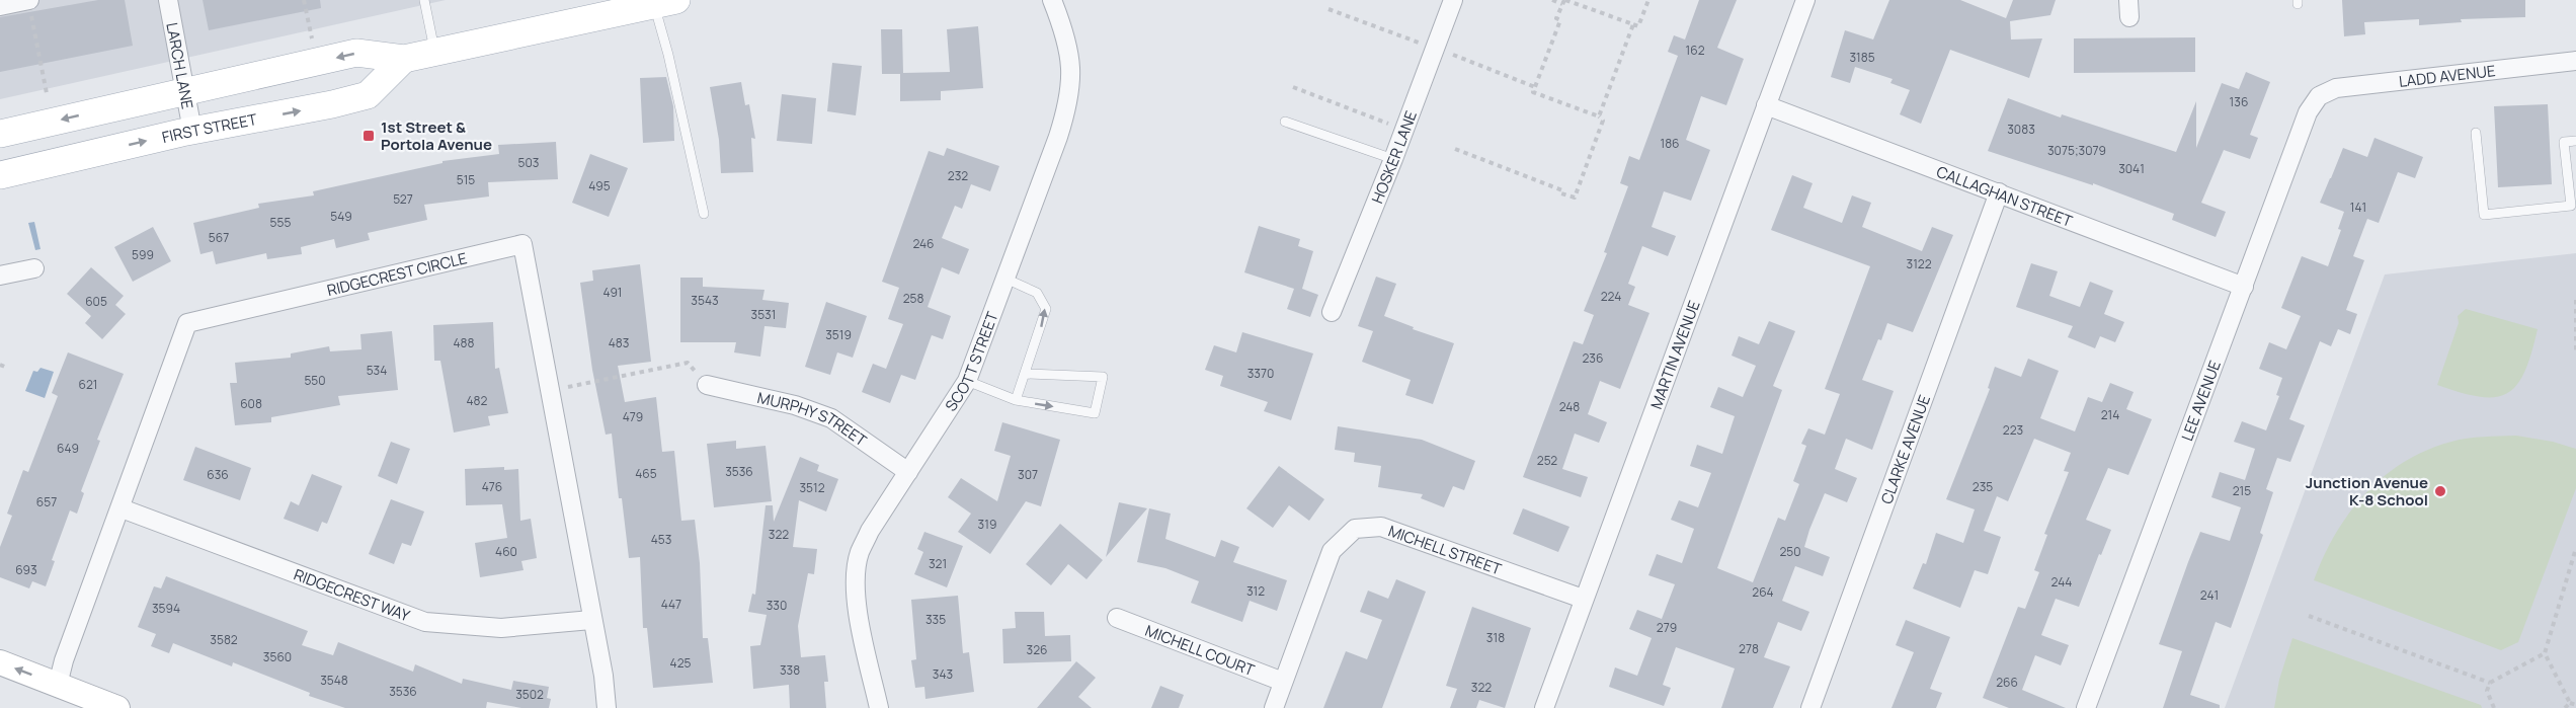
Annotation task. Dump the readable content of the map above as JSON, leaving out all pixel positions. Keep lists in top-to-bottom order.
{
  "streets": {
    "main road": ["FIRST STREET"],
    "street": [
      "LARCH LANE",
      "LADD AVENUE",
      "HOSKER LANE",
      "CALLAGHAN STREET",
      "RIDGECREST CIRCLE",
      "MARTIN AVENUE",
      "SCOTT STREET",
      "LEE AVENUE",
      "MURPHY STREET",
      "CLARKE AVENUE",
      "MICHELL STREET",
      "RIDGECREST WAY",
      "MICHELL COURT"
    ]
  },
  "crossings": [
    ["LARCH LANE", "FIRST STREET"],
    ["LADD AVENUE", "LEE AVENUE"],
    ["CALLAGHAN STREET", "MARTIN AVENUE"],
    ["CALLAGHAN STREET", "LEE AVENUE"],
    ["CALLAGHAN STREET", "CLARKE AVENUE"],
    ["RIDGECREST CIRCLE", "RIDGECREST WAY"],
    ["MARTIN AVENUE", "MICHELL STREET"],
    ["SCOTT STREET", "MURPHY STREET"],
    ["MICHELL STREET", "MICHELL COURT"]
  ],
  "places": {
    "transit": ["1st Street & Portola Avenue"],
    "other": ["Junction Avenue K-8 School"]
  },
  "house_numbers": [
    "162",
    "3185",
    "136",
    "3083",
    "186",
    "3075;3079",
    "503",
    "3041",
    "232",
    "515",
    "495",
    "527",
    "141",
    "549",
    "555",
    "567",
    "246",
    "599",
    "3122",
    "491",
    "224",
    "258",
    "3543",
    "605",
    "3531",
    "3519",
    "488",
    "483",
    "236",
    "534",
    "3370",
    "550",
    "621",
    "482",
    "608",
    "248",
    "214",
    "479",
    "223",
    "649",
    "252",
    "3536",
    "465",
    "636",
    "307",
    "476",
    "235",
    "3512",
    "215",
    "657",
    "319",
    "322",
    "453",
    "460",
    "250",
    "321",
    "693",
    "244",
    "312",
    "264",
    "241",
    "447",
    "330",
    "3594",
    "335",
    "279",
    "318",
    "3582",
    "278",
    "326",
    "3560",
    "425",
    "338",
    "343",
    "3548",
    "266",
    "322",
    "3536",
    "3502"
  ]
}
